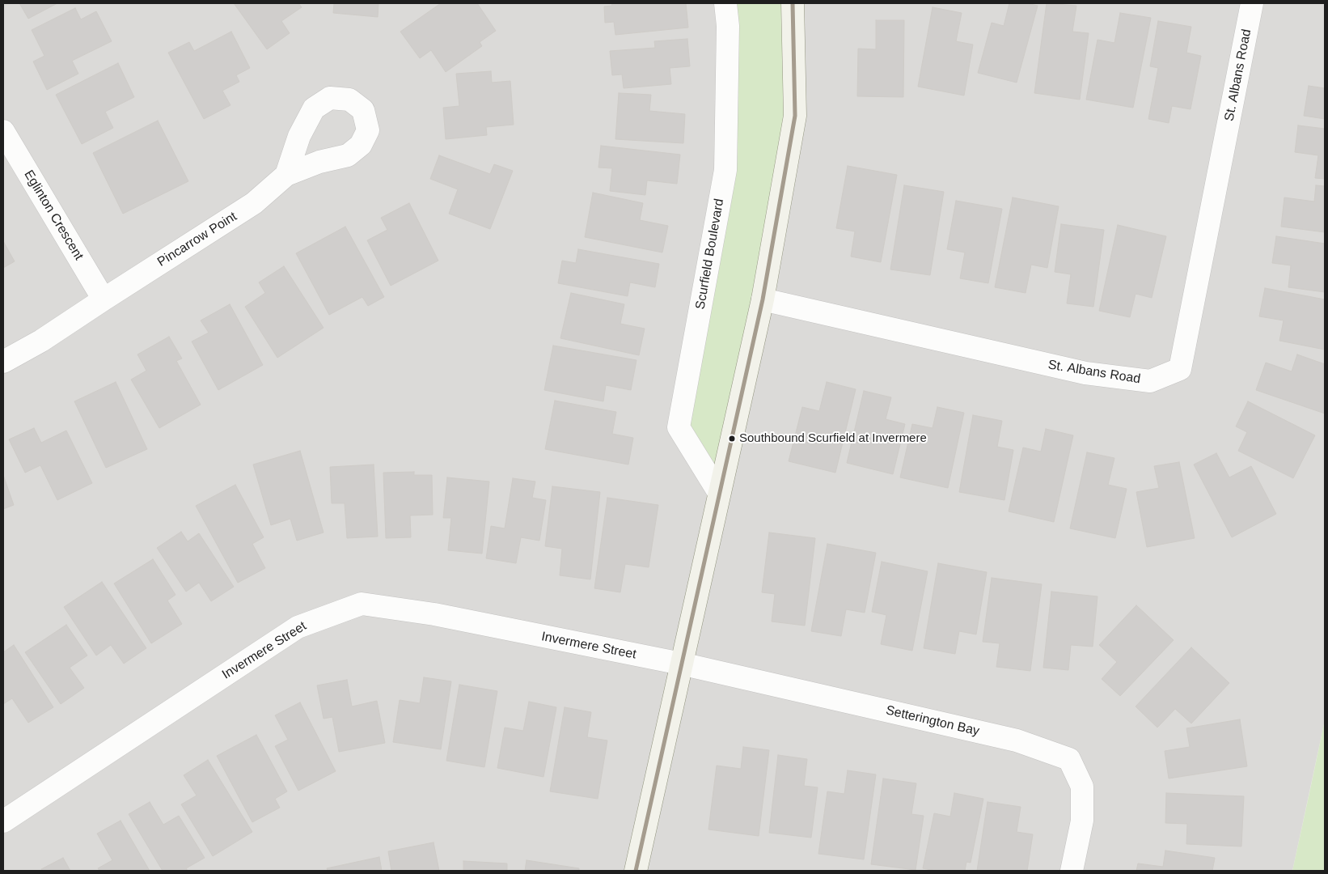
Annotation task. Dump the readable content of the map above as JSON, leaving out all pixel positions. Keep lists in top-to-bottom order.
{
  "streets": {
    "street": [
      "St. Albans Road",
      "Eglinton Crescent",
      "Pincarrow Point",
      "Scurfield Boulevard",
      "Invermere Street",
      "Setterington Bay"
    ]
  },
  "crossings": [
    ["Eglinton Crescent", "Pincarrow Point"],
    ["Invermere Street", "Setterington Bay"]
  ],
  "places": ["Southbound Scurfield at Invermere"]
}
